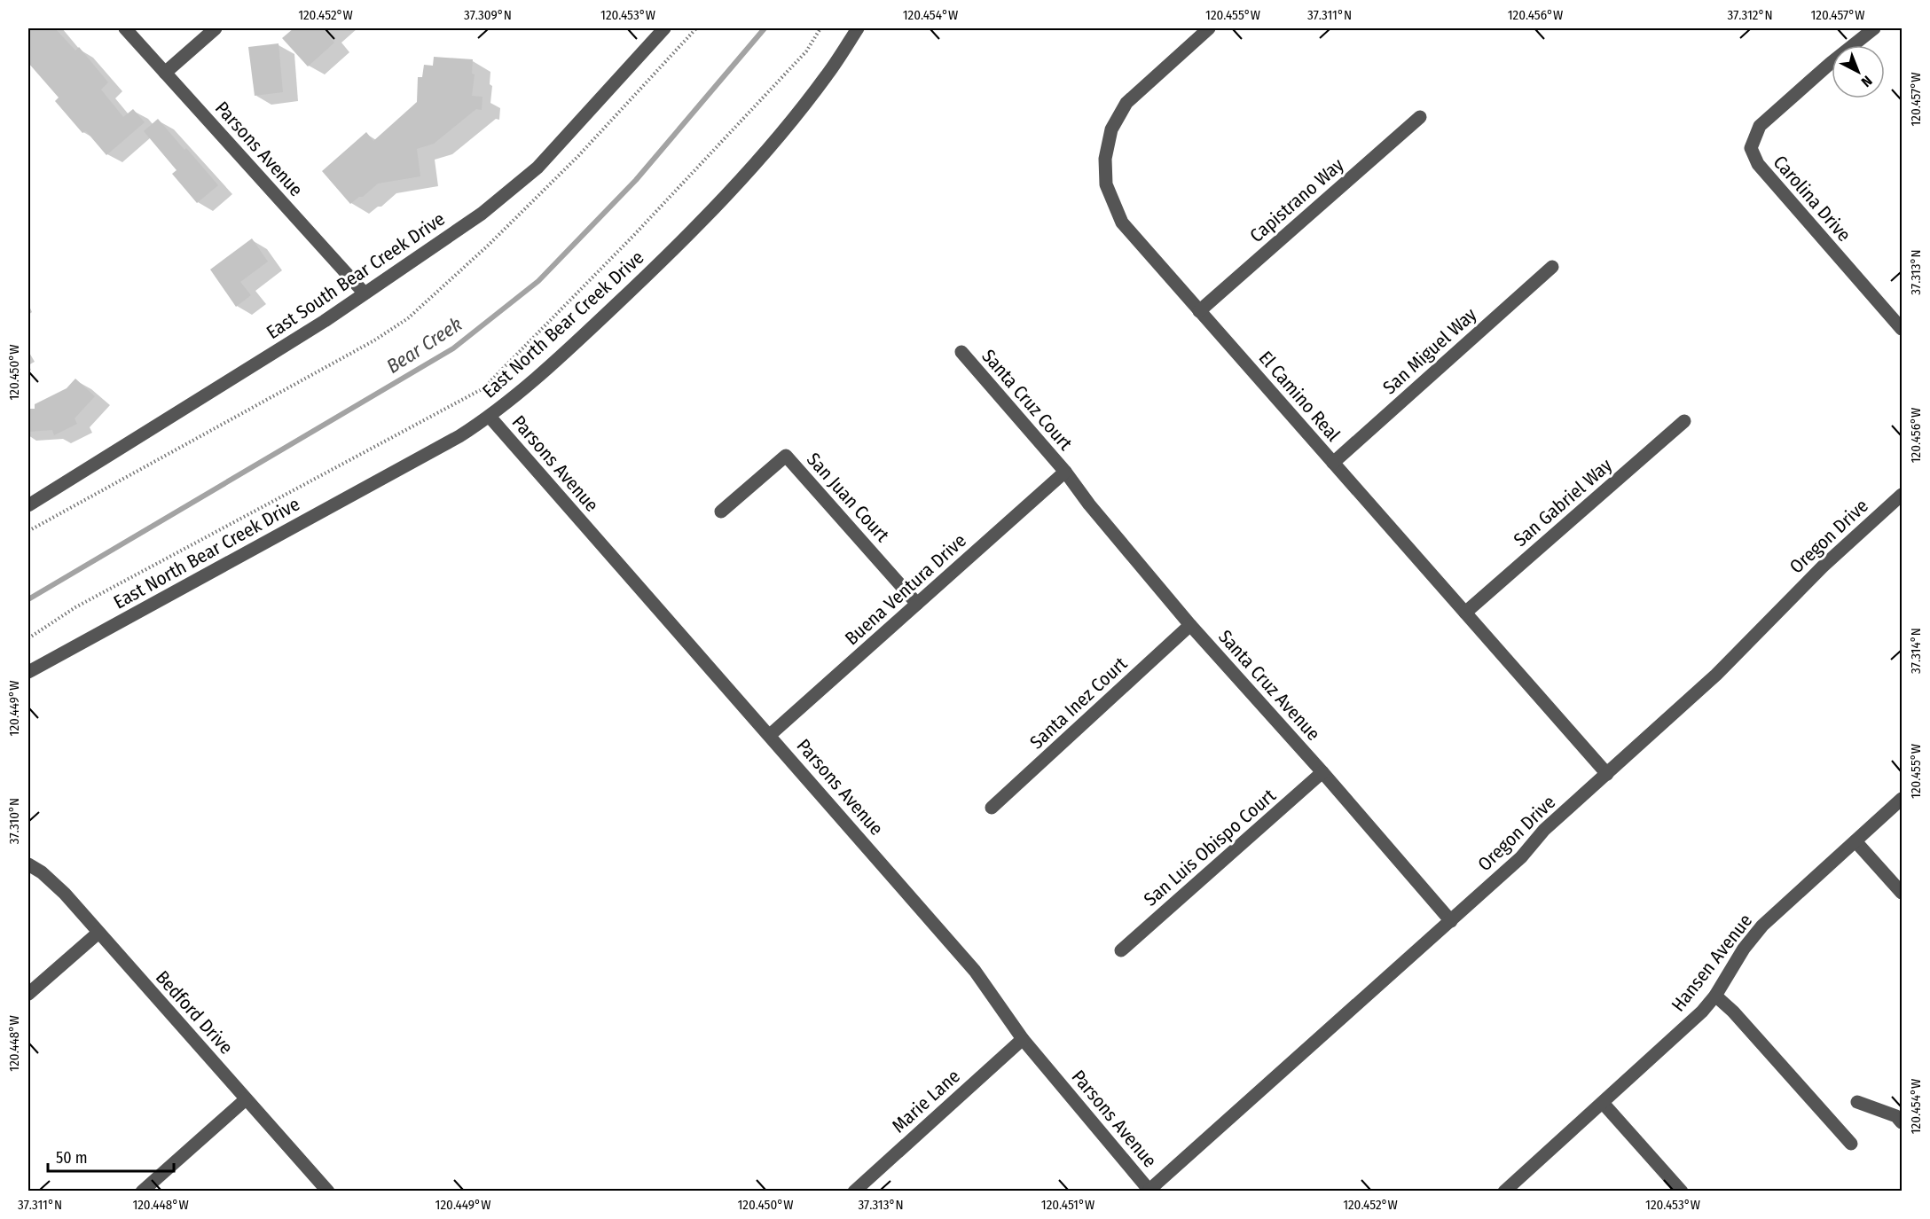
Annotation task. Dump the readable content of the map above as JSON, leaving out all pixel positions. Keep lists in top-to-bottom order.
{
  "streets": {
    "street": [
      "Parsons Avenue",
      "Carolina Drive",
      "Capistrano Way",
      "East South Bear Creek Drive",
      "East North Bear Creek Drive",
      "San Miguel Way",
      "El Camino Real",
      "Santa Cruz Court",
      "San Juan Court",
      "San Gabriel Way",
      "Oregon Drive",
      "Buena Ventura Drive",
      "Santa Cruz Avenue",
      "Santa Inez Court",
      "San Luis Obispo Court",
      "Hansen Avenue",
      "Bedford Drive",
      "Marie Lane"
    ]
  },
  "crossings": [
    ["Parsons Avenue", "East South Bear Creek Drive"],
    ["Parsons Avenue", "East North Bear Creek Drive"],
    ["Parsons Avenue", "Oregon Drive"],
    ["Parsons Avenue", "Buena Ventura Drive"],
    ["Parsons Avenue", "Marie Lane"],
    ["Capistrano Way", "El Camino Real"],
    ["San Miguel Way", "El Camino Real"],
    ["El Camino Real", "San Gabriel Way"],
    ["El Camino Real", "Oregon Drive"],
    ["Santa Cruz Court", "Buena Ventura Drive"],
    ["Santa Cruz Court", "Santa Cruz Avenue"],
    ["San Juan Court", "Buena Ventura Drive"],
    ["Oregon Drive", "Santa Cruz Avenue"],
    ["Buena Ventura Drive", "Santa Cruz Avenue"],
    ["Santa Cruz Avenue", "Santa Inez Court"],
    ["Santa Cruz Avenue", "San Luis Obispo Court"]
  ],
  "water": ["Bear Creek"],
  "scale_bar": "50 m",
  "north": "bottom right",
  "coordinates": [
    "120.452°W",
    "37.309°N",
    "120.453°W",
    "120.454°W",
    "120.455°W",
    "37.311°N",
    "120.456°W",
    "37.312°N",
    "120.457°W",
    "37.313°N",
    "120.450°W",
    "37.314°N",
    "120.449°W",
    "37.310°N",
    "120.448°W",
    "120.451°W"
  ]
}
